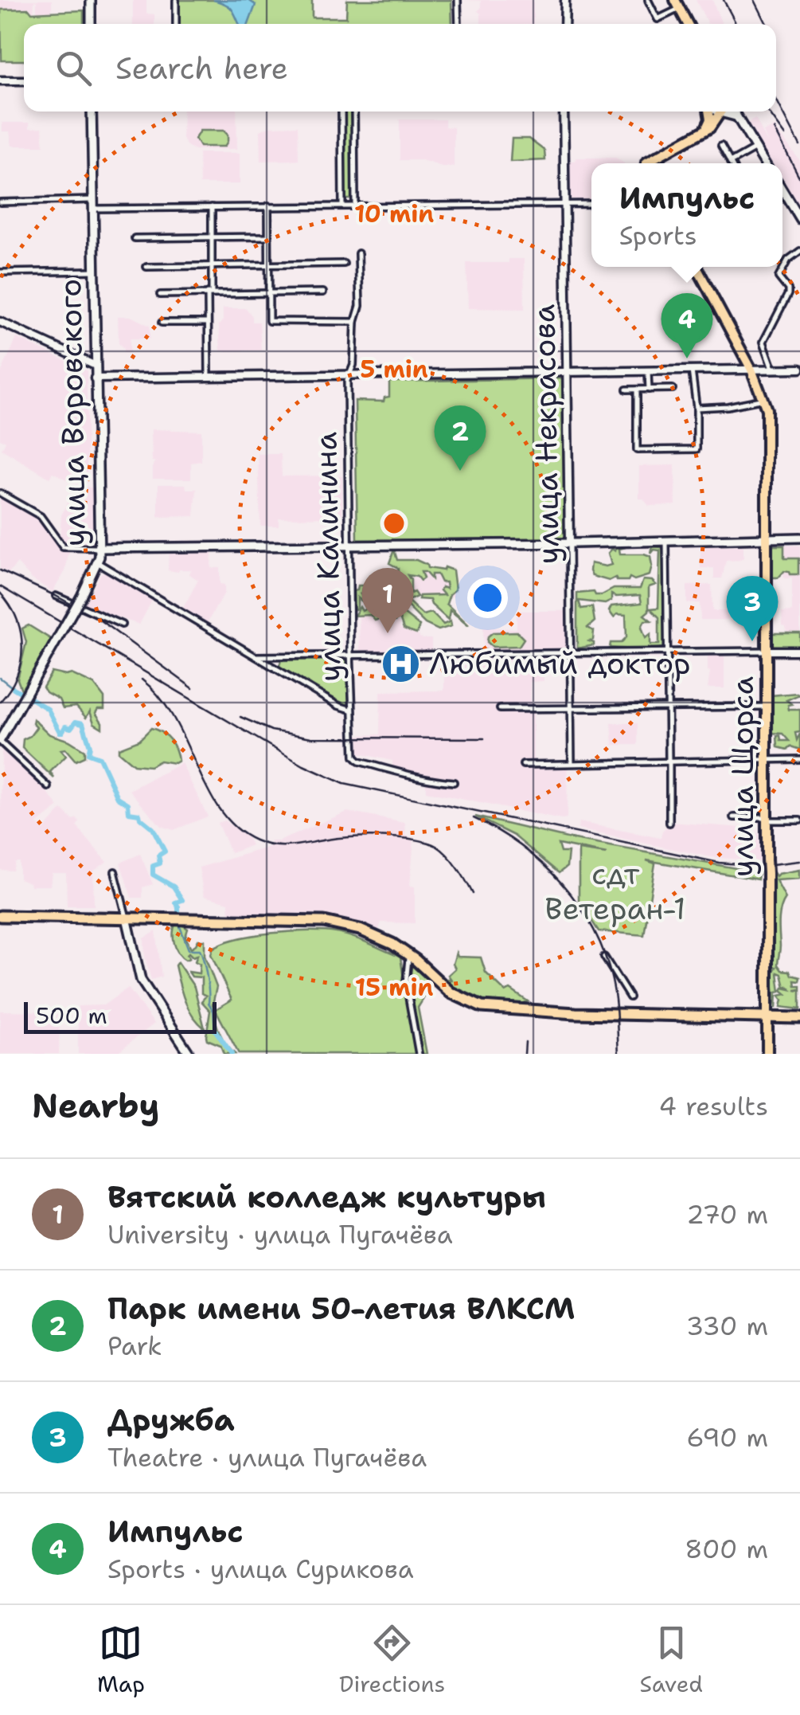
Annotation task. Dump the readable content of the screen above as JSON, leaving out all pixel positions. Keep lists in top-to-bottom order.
{
  "streets": {
    "main road": ["улица Воровского", "улица Щорса"],
    "street": ["улица Некрасова", "улица Калинина"]
  },
  "parks": ["сдт Ветеран-1"],
  "places": {
    "hospital": ["Любимый доктор"]
  },
  "scale_bar": "500 m",
  "page": {
    "search": "Search here",
    "popup": ["Импульс", "Sports"],
    "pins": [
      "4",
      "2",
      "1",
      "3"
    ],
    "scale": "500 m",
    "heading": ["Nearby", "4 results"],
    "list": [
      {
        "mark": "1",
        "name": "Вятский колледж культуры",
        "note": "University · улица Пугачёва",
        "value": "270 m"
      },
      {
        "mark": "2",
        "name": "Парк имени 50-летия ВЛКСМ",
        "note": "Park",
        "value": "330 m"
      },
      {
        "mark": "3",
        "name": "Дружба",
        "note": "Theatre · улица Пугачёва",
        "value": "690 m"
      },
      {
        "mark": "4",
        "name": "Импульс",
        "note": "Sports · улица Сурикова",
        "value": "800 m"
      }
    ],
    "nav": ["Map", "Directions", "Saved"]
  },
  "rings": ["10 min", "5 min", "15 min"]
}
